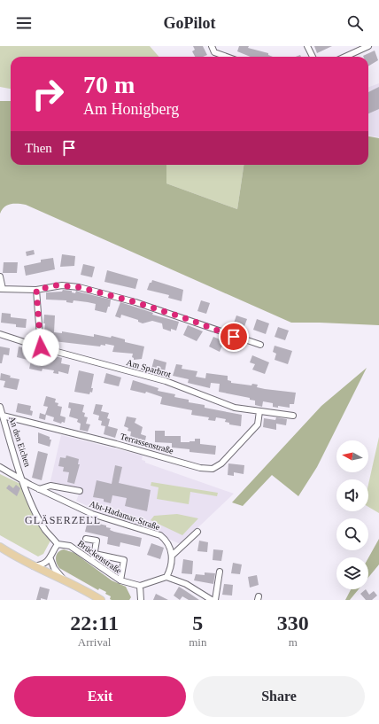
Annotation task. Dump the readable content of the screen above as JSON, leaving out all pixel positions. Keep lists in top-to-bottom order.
{
  "streets": {
    "street": [
      "Am Sparbrot",
      "An den Eichen",
      "Terrassenstraße",
      "Abt-Hadamar-Straße",
      "Brückenstraße"
    ]
  },
  "crossings": [
    ["Am Sparbrot", "Terrassenstraße"],
    ["An den Eichen", "Terrassenstraße"],
    ["An den Eichen", "Abt-Hadamar-Straße"],
    ["An den Eichen", "Brückenstraße"]
  ],
  "districts": ["GLÄSERZELL"],
  "north": "left",
  "page": {
    "header": "GoPilot",
    "turn": ["70 m", "Am Honigberg"],
    "then": "Then",
    "eta": [
      "22:11",
      "Arrival",
      "5",
      "min",
      "330",
      "m"
    ],
    "buttons": ["Exit", "Share"]
  }
}
